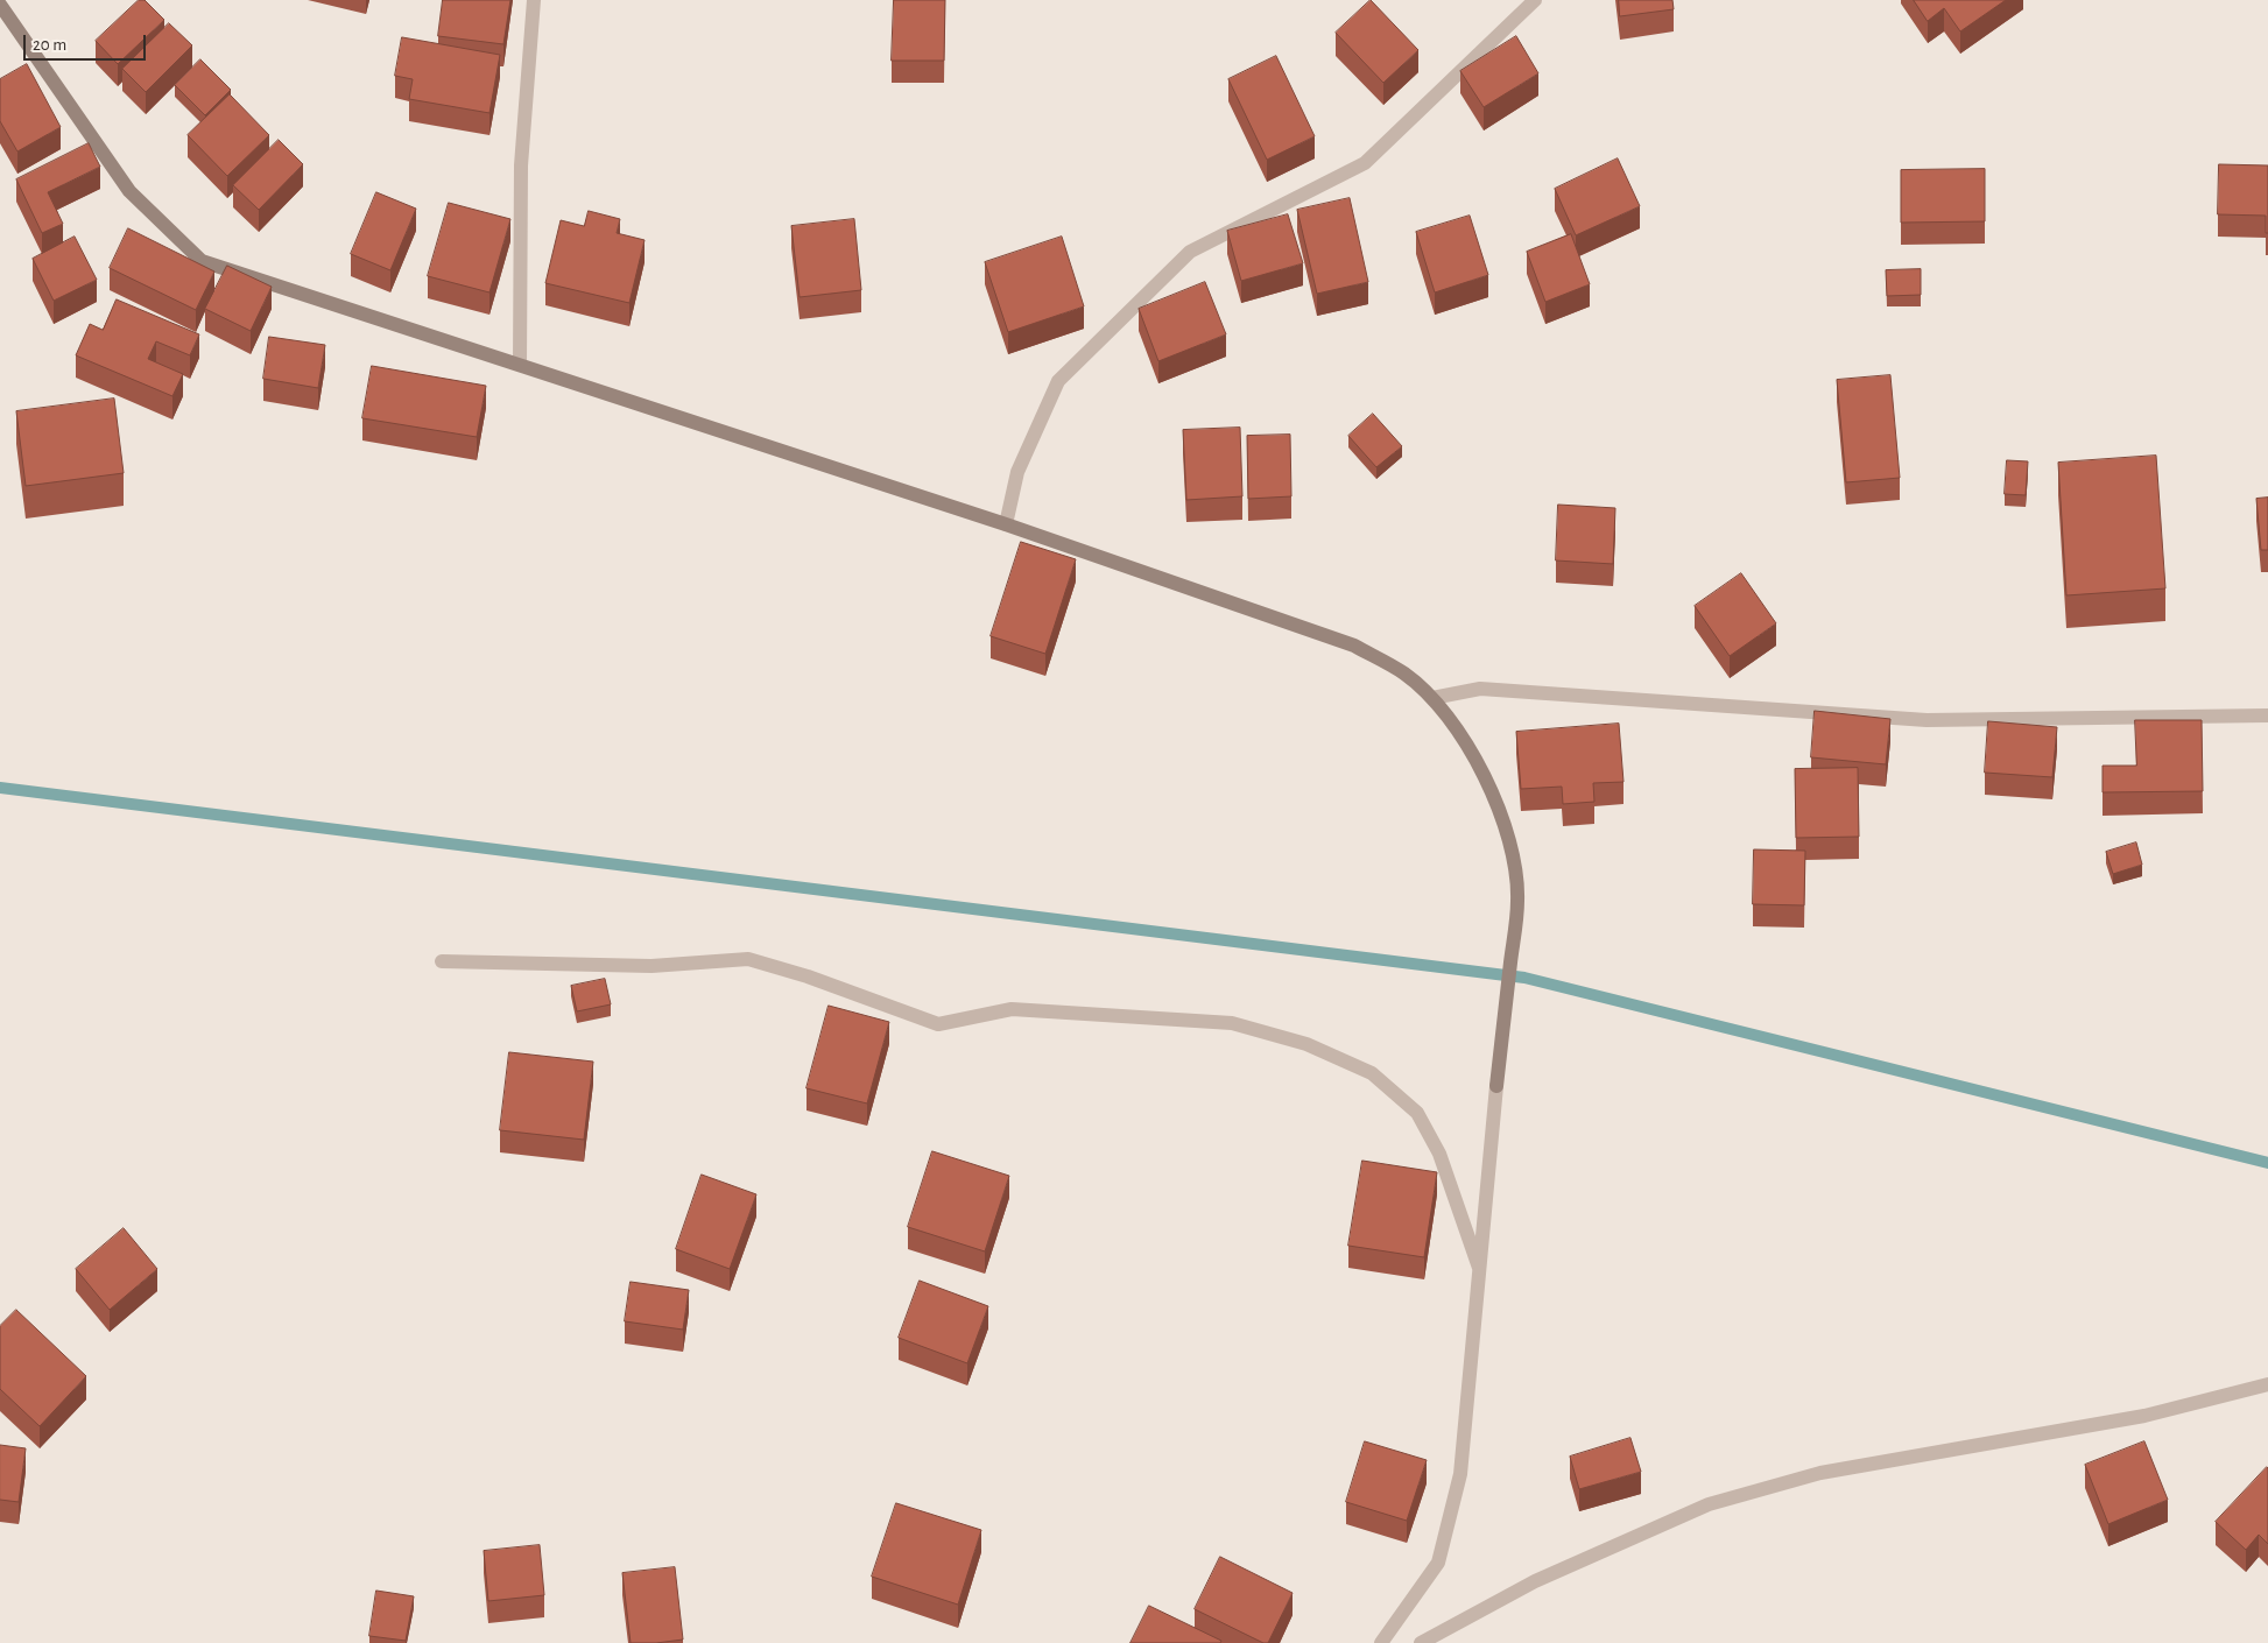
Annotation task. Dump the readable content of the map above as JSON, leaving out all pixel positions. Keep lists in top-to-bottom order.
{
  "scale_bar": "20 m"
}
